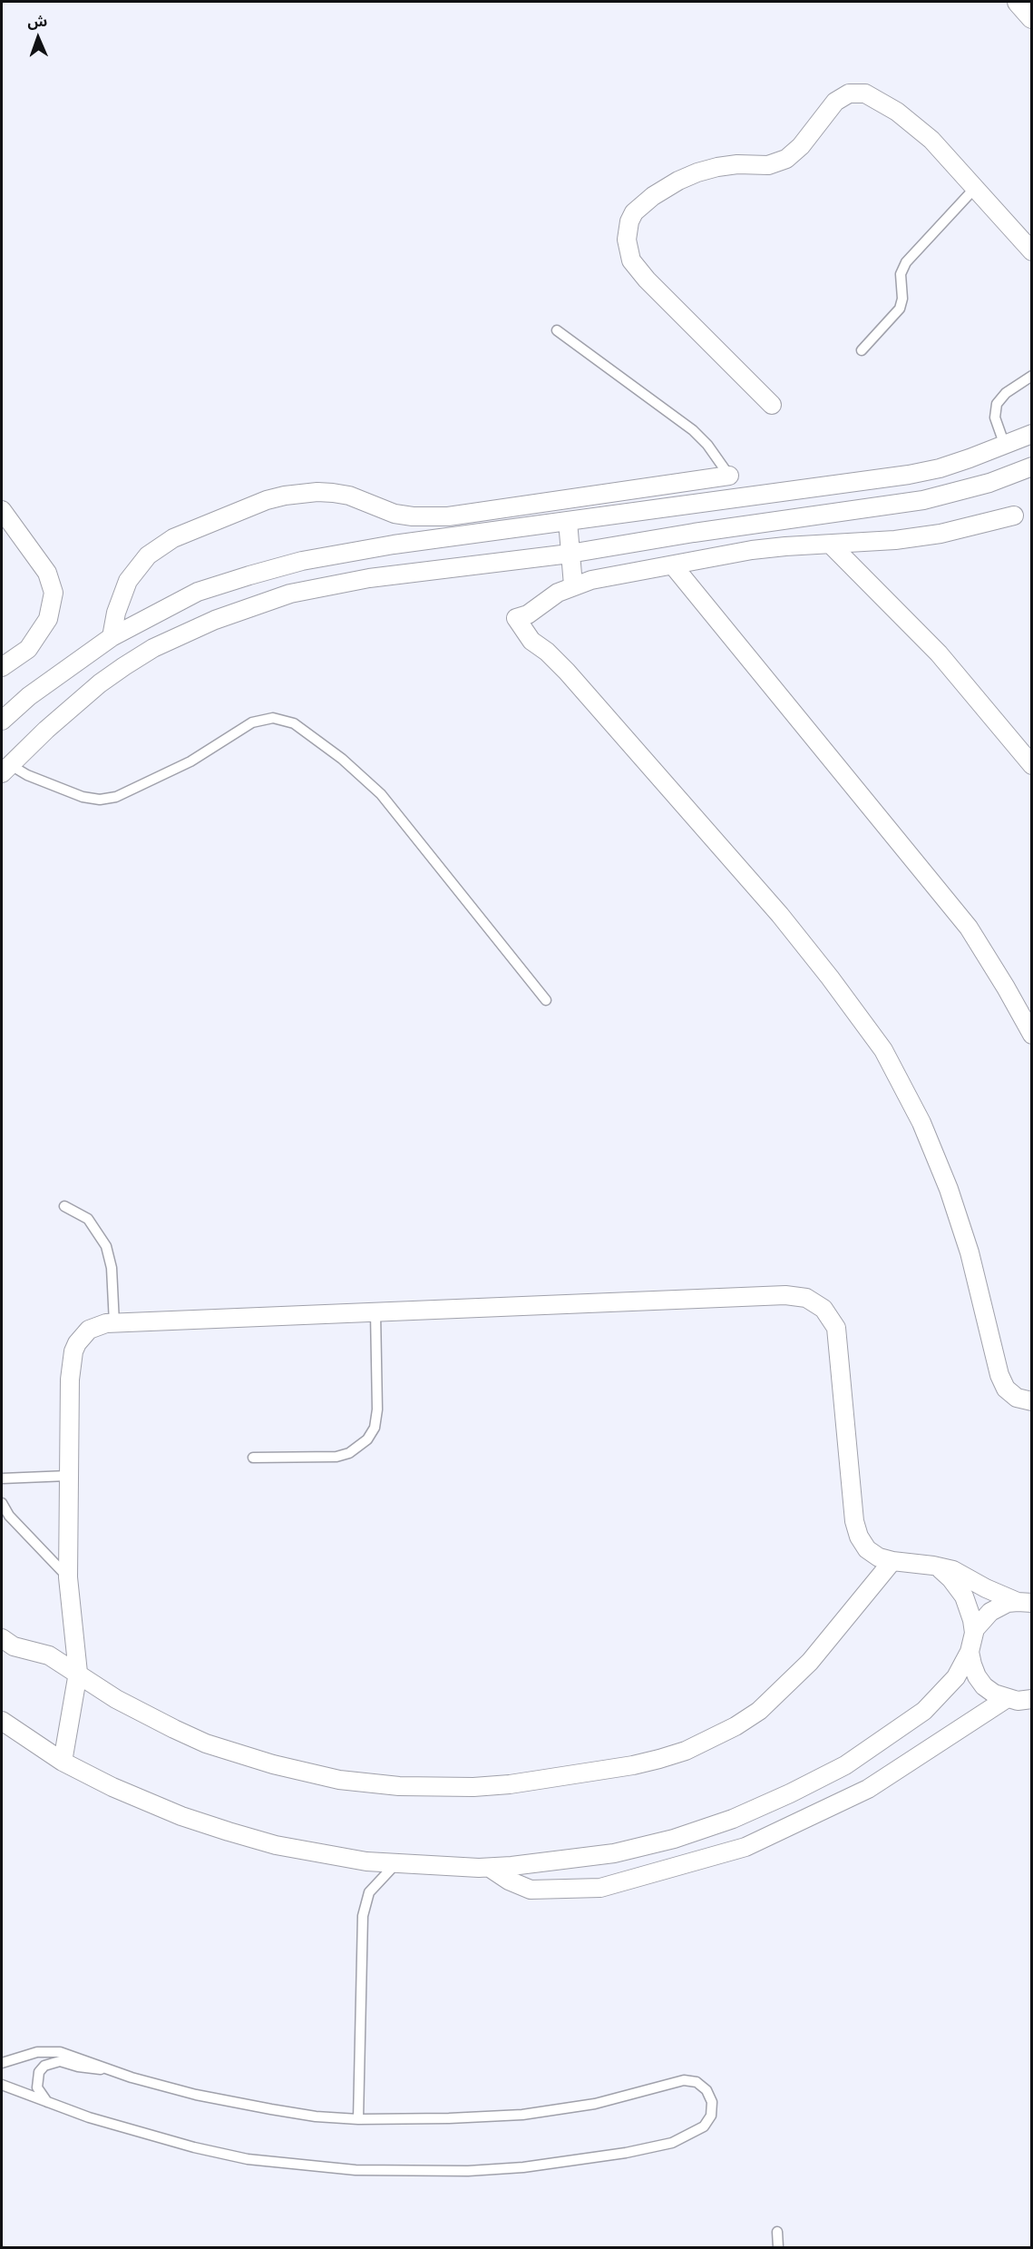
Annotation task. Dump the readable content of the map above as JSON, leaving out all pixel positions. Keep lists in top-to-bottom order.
{
  "north": "top"
}
